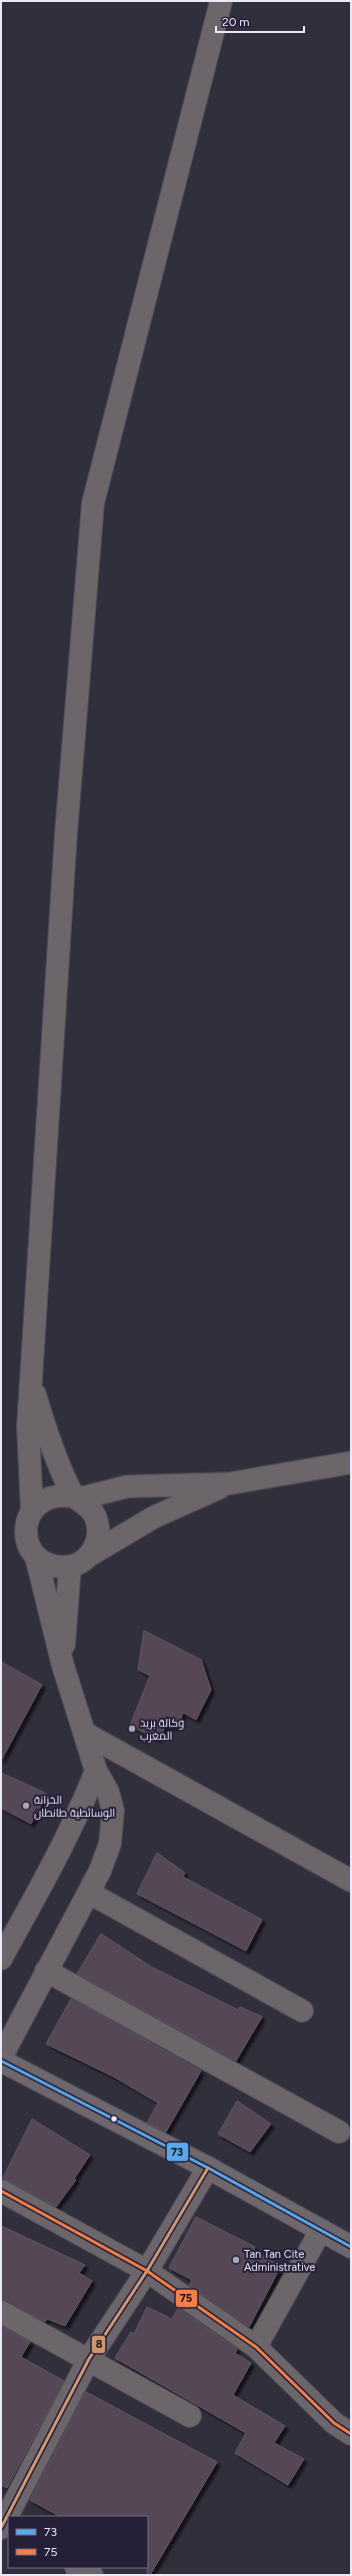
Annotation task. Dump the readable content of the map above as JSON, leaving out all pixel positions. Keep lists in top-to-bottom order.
{
  "places": ["وكالة بريد المغرب", "الخزانة الوسائطية طانطان", "Tan Tan Cite Administrative"],
  "lines": ["transit line 73", "transit line 8", "transit line 75"],
  "legend": ["73", "75"],
  "scale_bar": "20 m"
}
